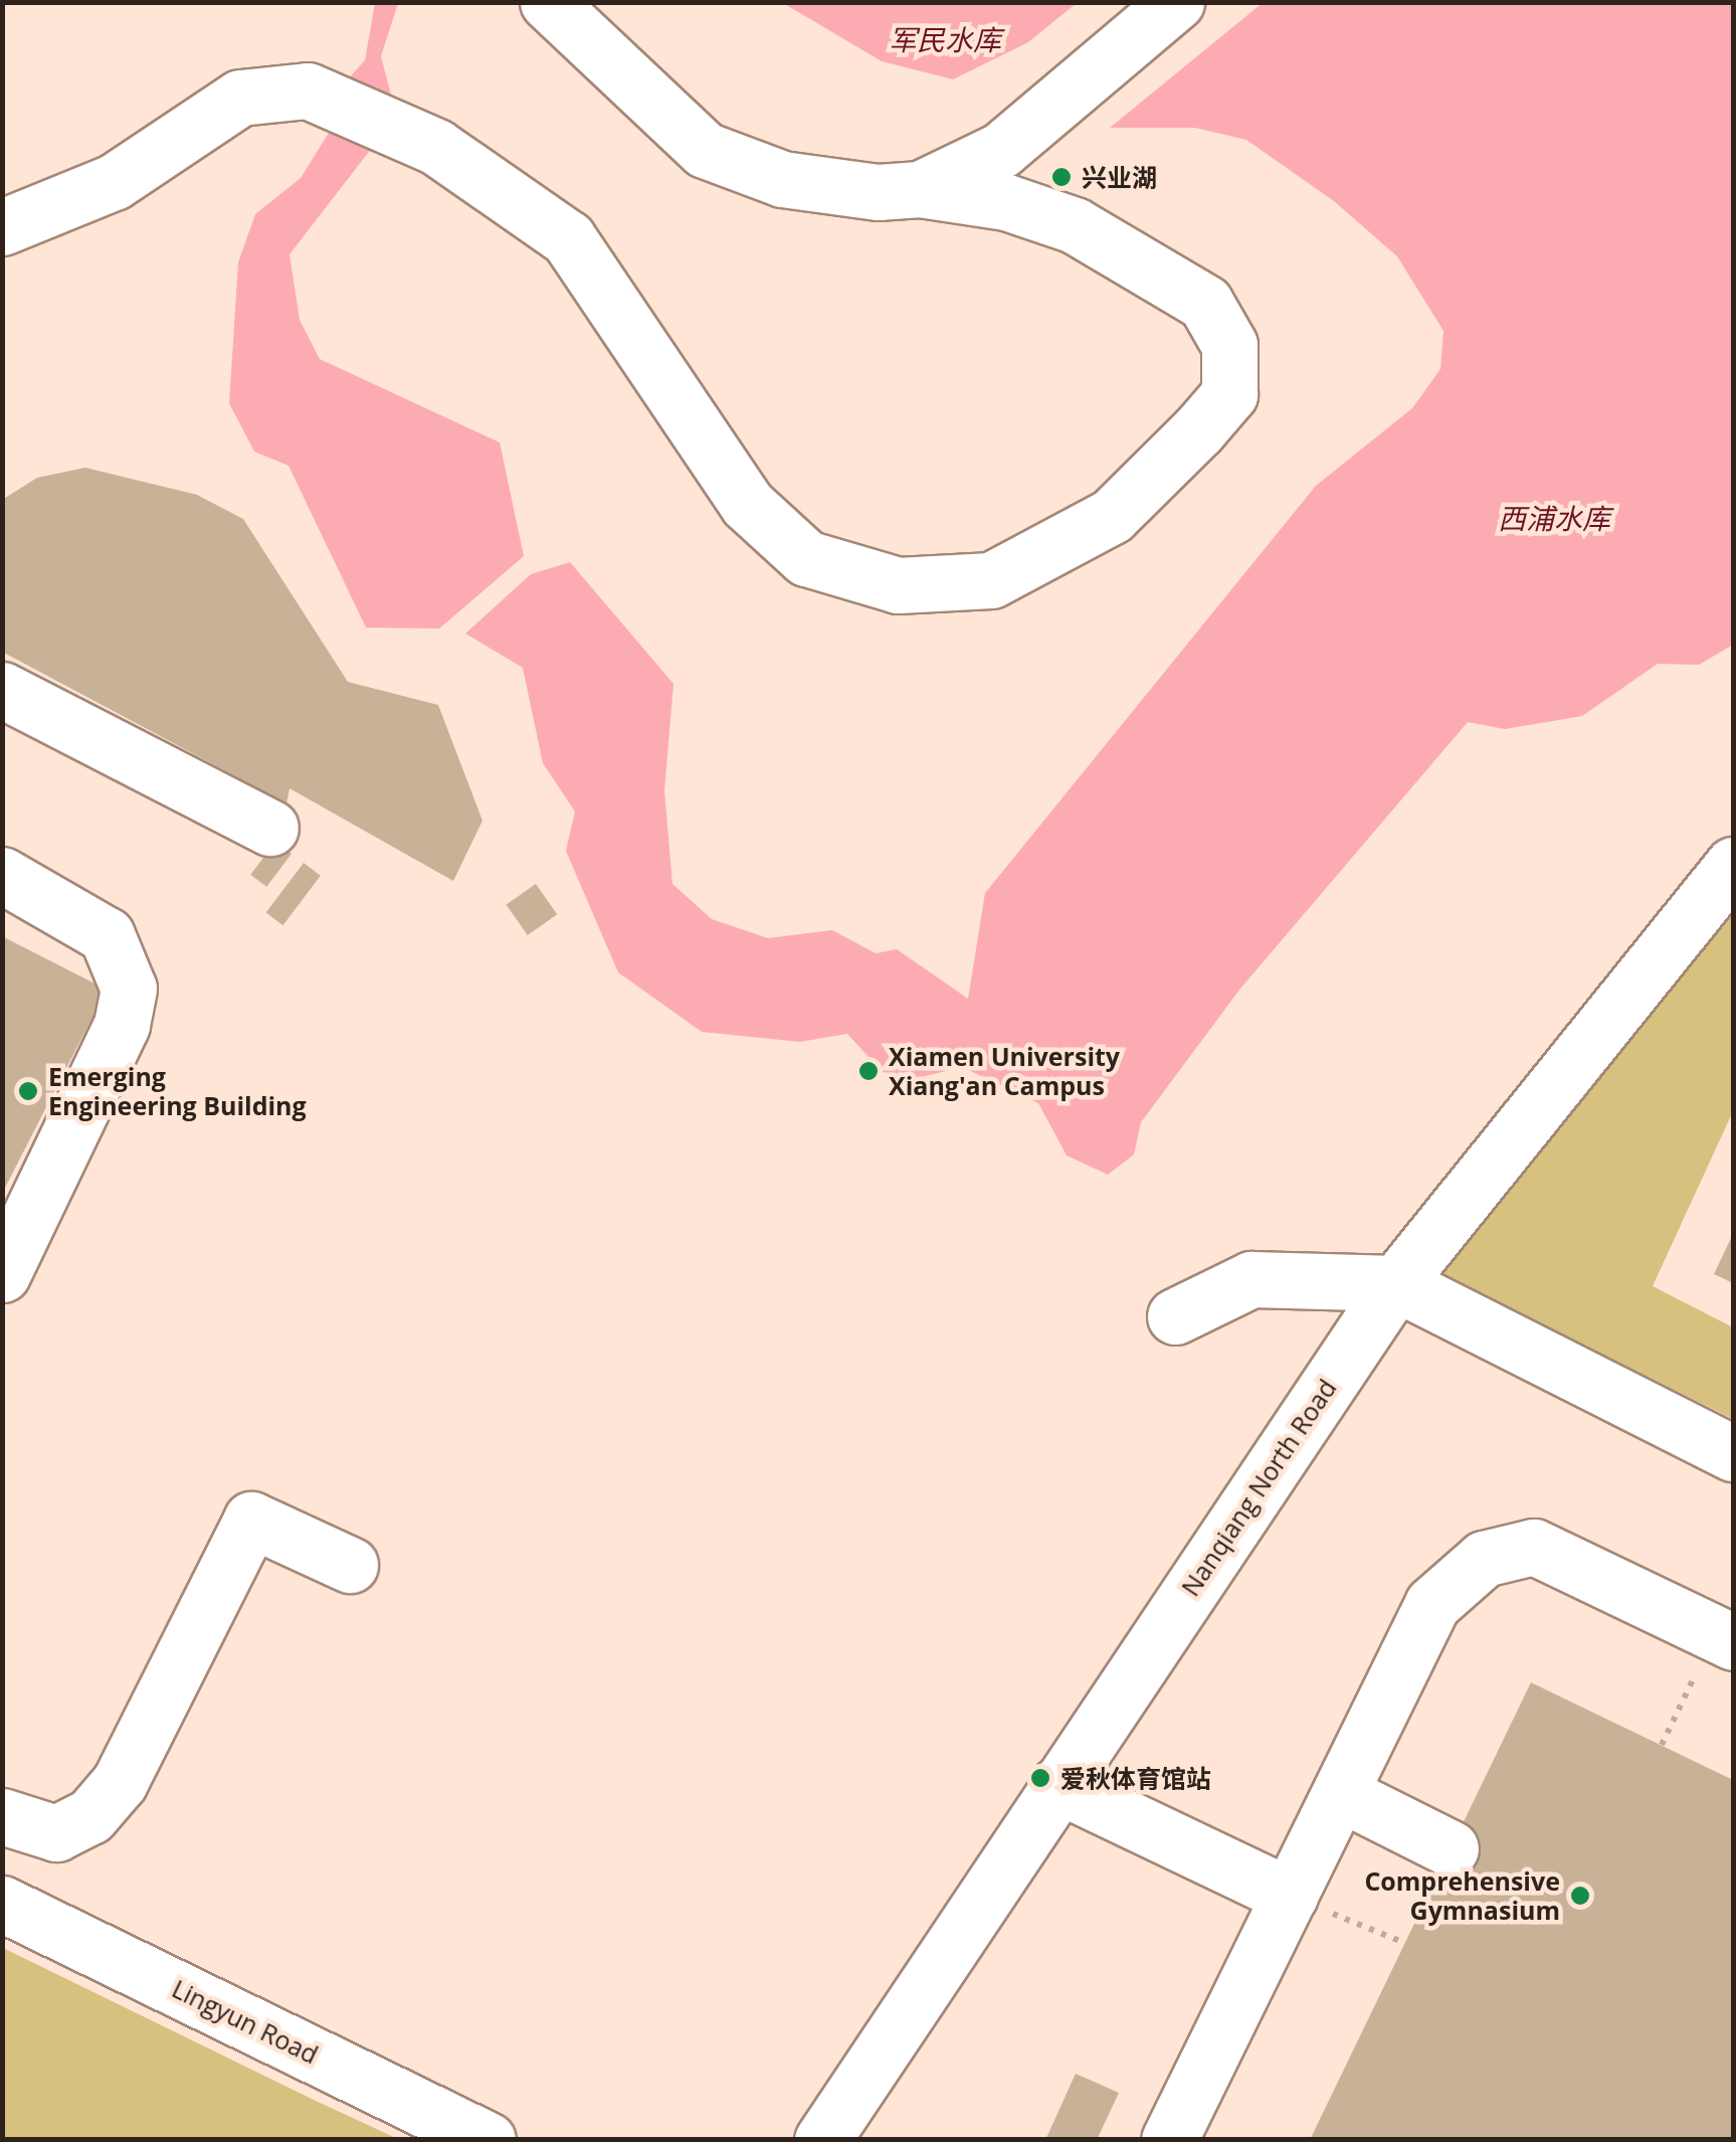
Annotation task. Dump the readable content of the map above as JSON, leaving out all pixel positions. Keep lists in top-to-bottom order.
{
  "streets": {
    "street": ["Nanqiang North Road", "Lingyun Road"]
  },
  "water": ["军民水库", "西浦水库"],
  "places": [
    "兴业湖",
    "Xiamen University Xiang'an Campus",
    "Emerging Engineering Building",
    "爱秋体育馆站",
    "Comprehensive Gymnasium"
  ]
}
